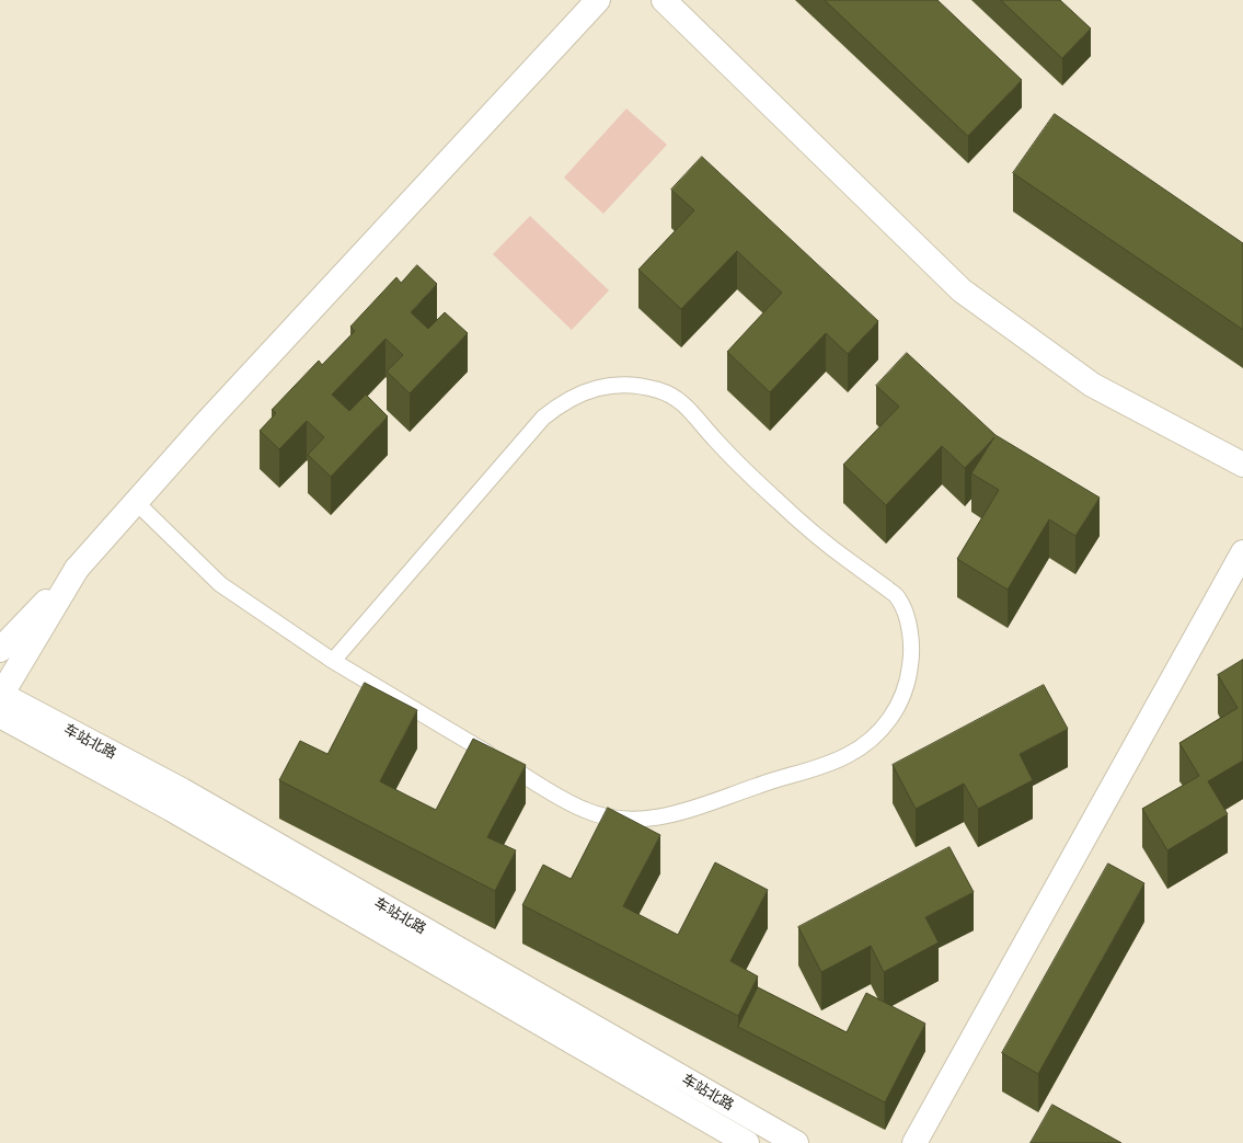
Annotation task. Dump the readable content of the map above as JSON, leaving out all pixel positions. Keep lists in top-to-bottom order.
{
  "streets": {
    "street": ["车站北路"]
  }
}
